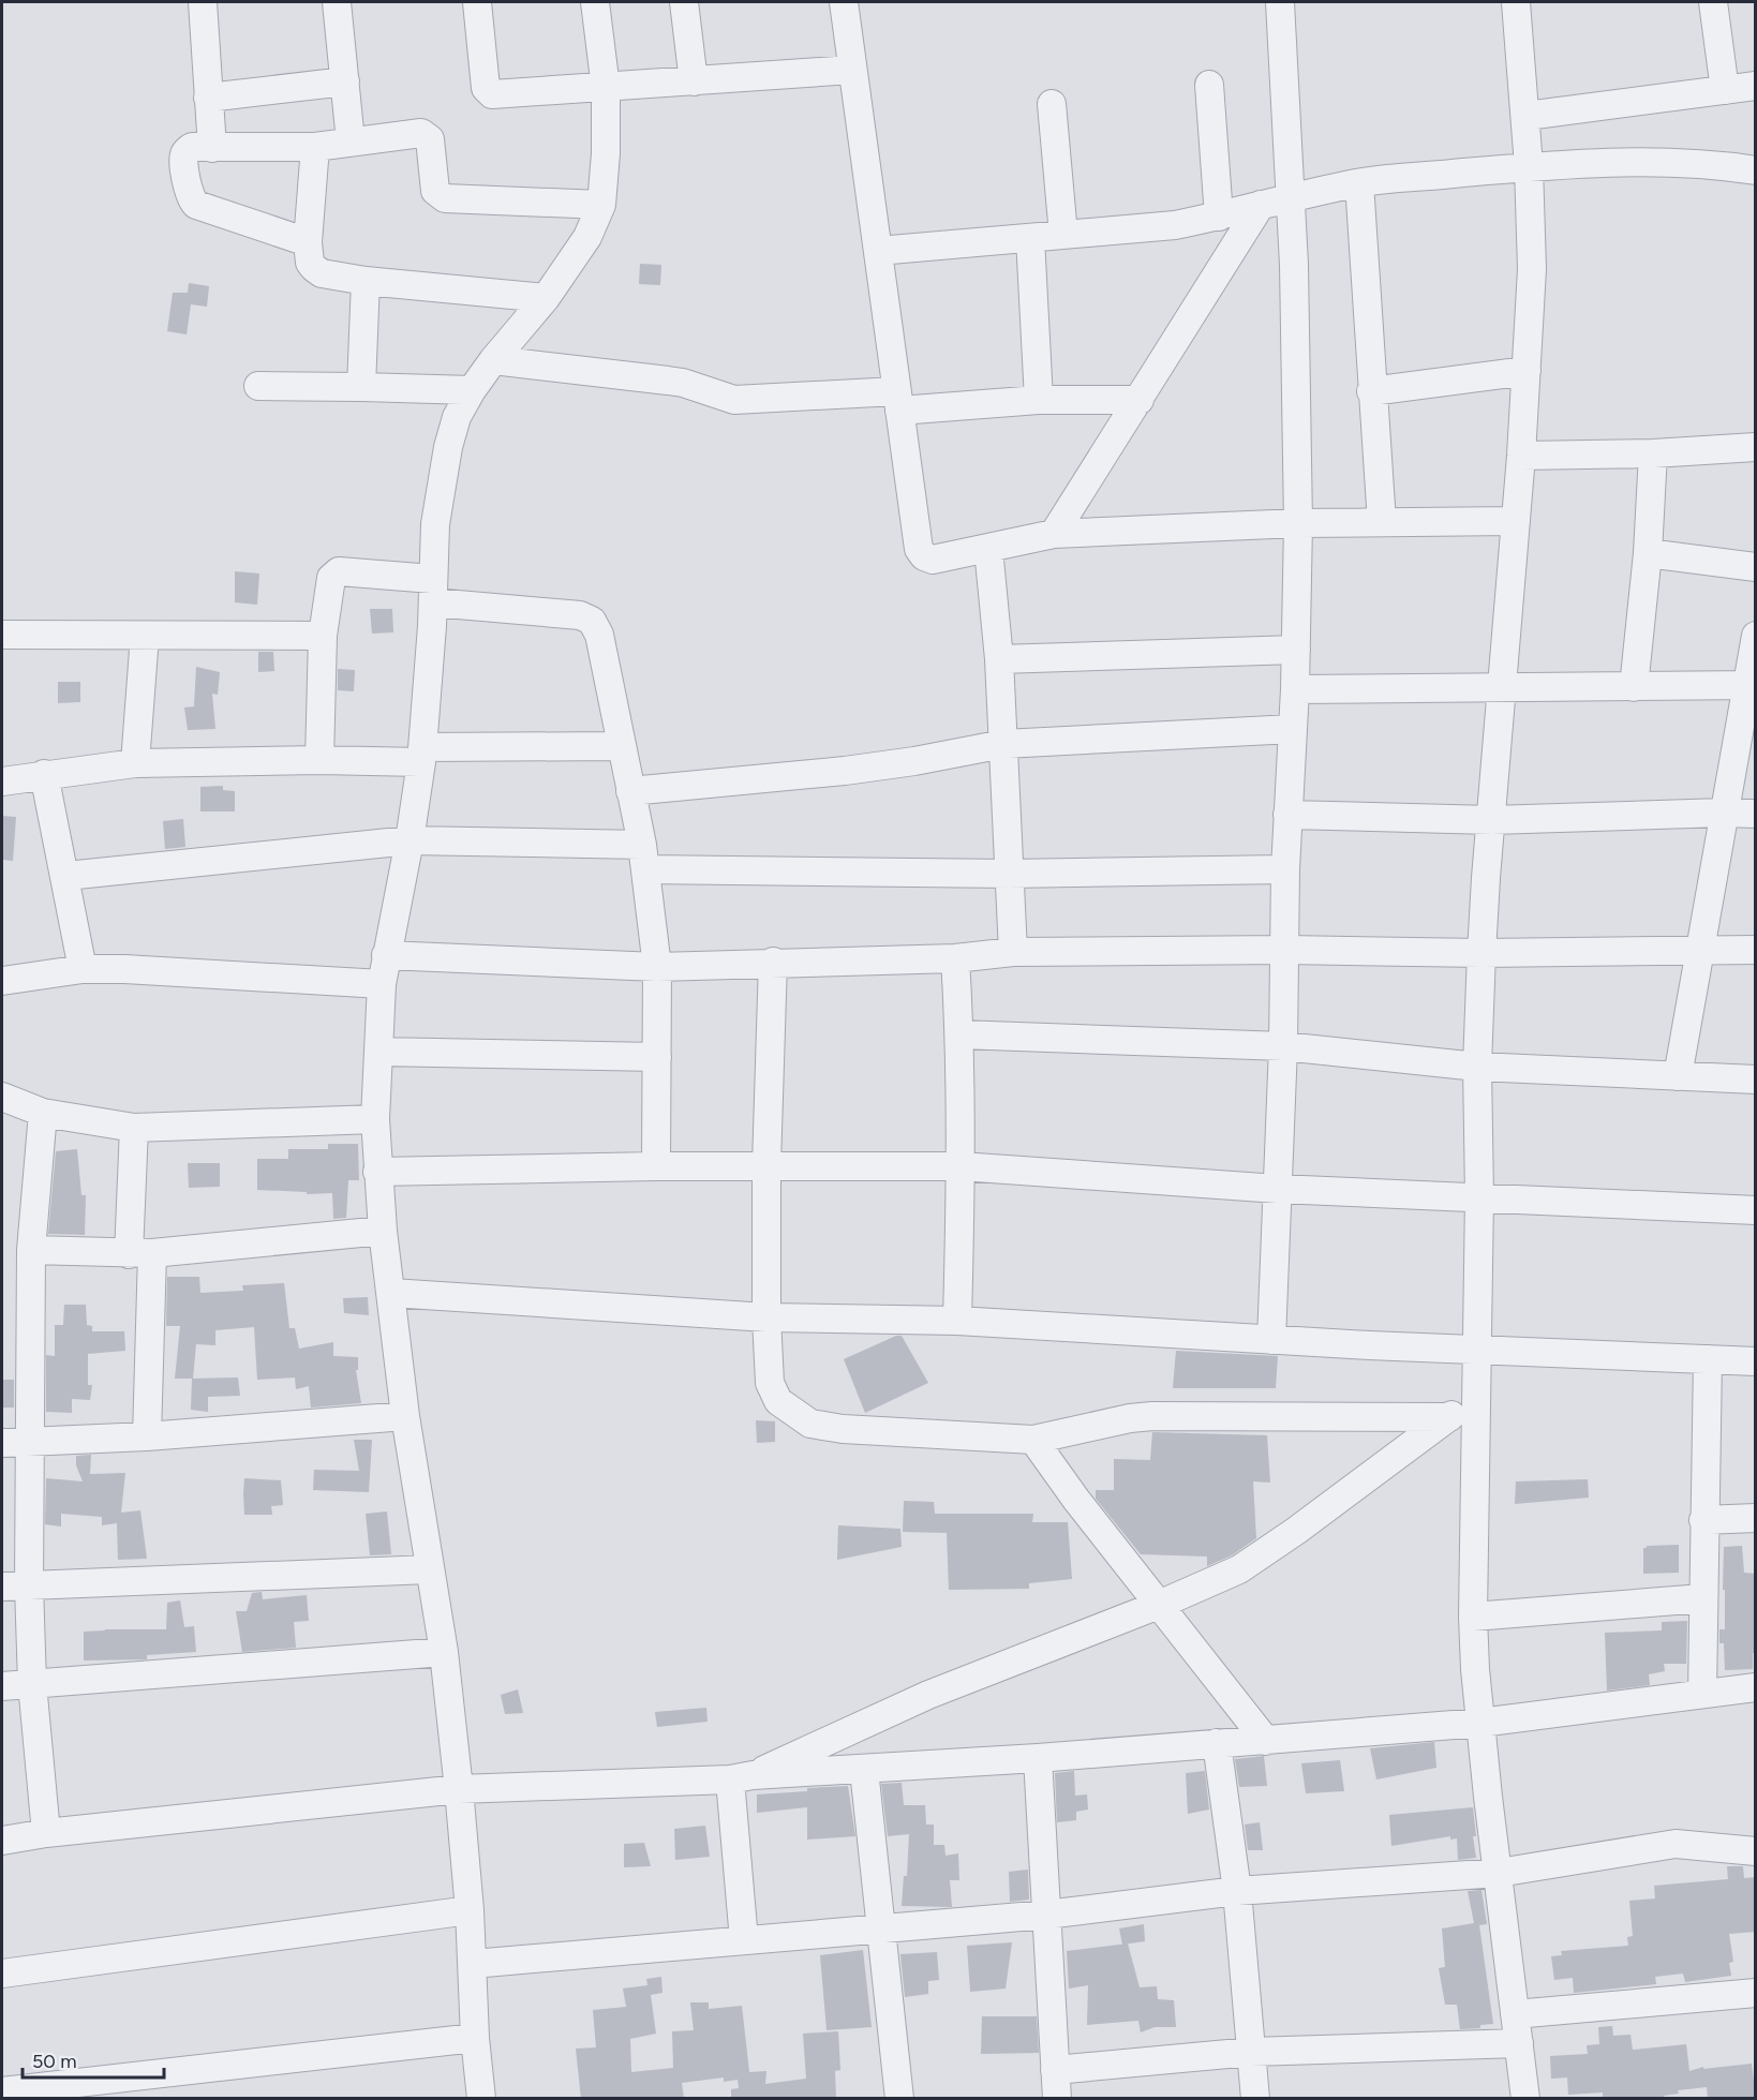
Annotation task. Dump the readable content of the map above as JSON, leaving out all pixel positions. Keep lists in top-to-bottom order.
{
  "scale_bar": "50 m"
}
